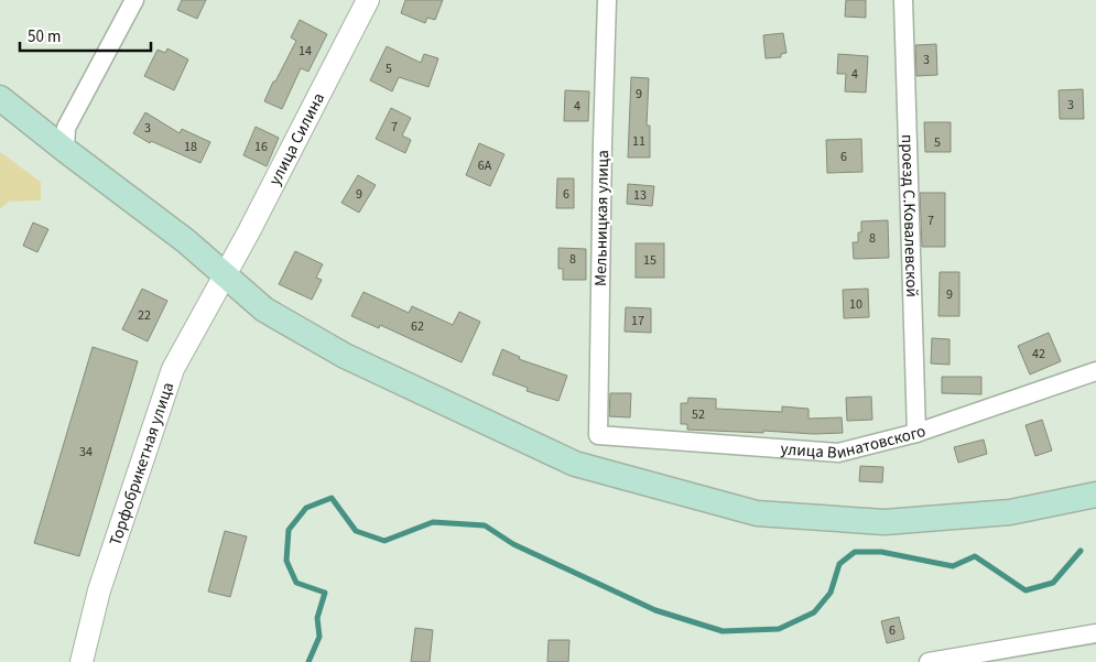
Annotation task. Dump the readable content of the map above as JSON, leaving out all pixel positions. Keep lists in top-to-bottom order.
{
  "streets": {
    "street": [
      "улица Силина",
      "проезд С.Ковалевской",
      "Мельницкая улица",
      "улица Винатовского",
      "Торфобрикетная улица"
    ]
  },
  "crossings": [
    ["улица Силина", "Торфобрикетная улица"],
    ["проезд С.Ковалевской", "улица Винатовского"],
    ["Мельницкая улица", "улица Винатовского"]
  ],
  "house_numbers": [
    "14",
    "3",
    "5",
    "4",
    "9",
    "3",
    "4",
    "7",
    "3",
    "11",
    "5",
    "18",
    "16",
    "6",
    "6А",
    "9",
    "6",
    "13",
    "7",
    "8",
    "8",
    "15",
    "9",
    "10",
    "22",
    "17",
    "62",
    "42",
    "52",
    "34",
    "6"
  ],
  "scale_bar": "50 m"
}
